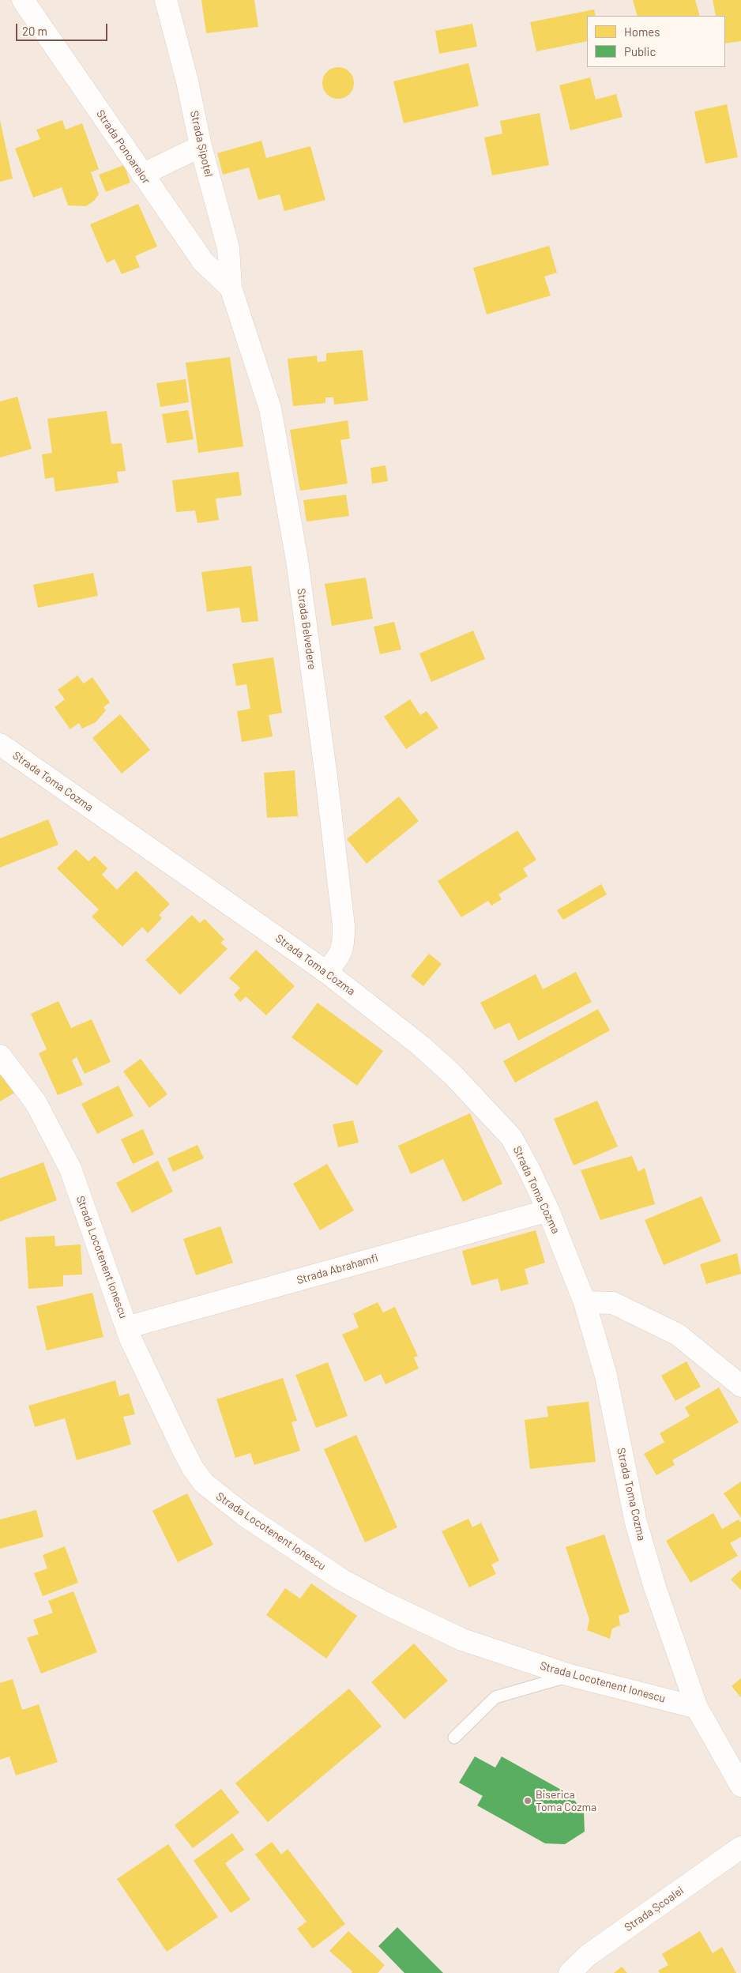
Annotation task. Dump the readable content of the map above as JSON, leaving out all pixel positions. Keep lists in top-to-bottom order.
{
  "streets": {
    "street": [
      "Strada Șipoțel",
      "Strada Ponoarelor",
      "Strada Belvedere",
      "Strada Toma Cozma",
      "Strada Locotenent Ionescu",
      "Strada Abrahamfi",
      "Strada Școalei"
    ]
  },
  "crossings": [
    ["Strada Șipoțel", "Strada Ponoarelor"],
    ["Strada Șipoțel", "Strada Belvedere"],
    ["Strada Ponoarelor", "Strada Belvedere"],
    ["Strada Belvedere", "Strada Toma Cozma"],
    ["Strada Toma Cozma", "Strada Locotenent Ionescu"],
    ["Strada Toma Cozma", "Strada Abrahamfi"],
    ["Strada Locotenent Ionescu", "Strada Abrahamfi"]
  ],
  "places": ["Biserica Toma Cozma"],
  "legend": ["Homes", "Public"],
  "scale_bar": "20 m"
}
